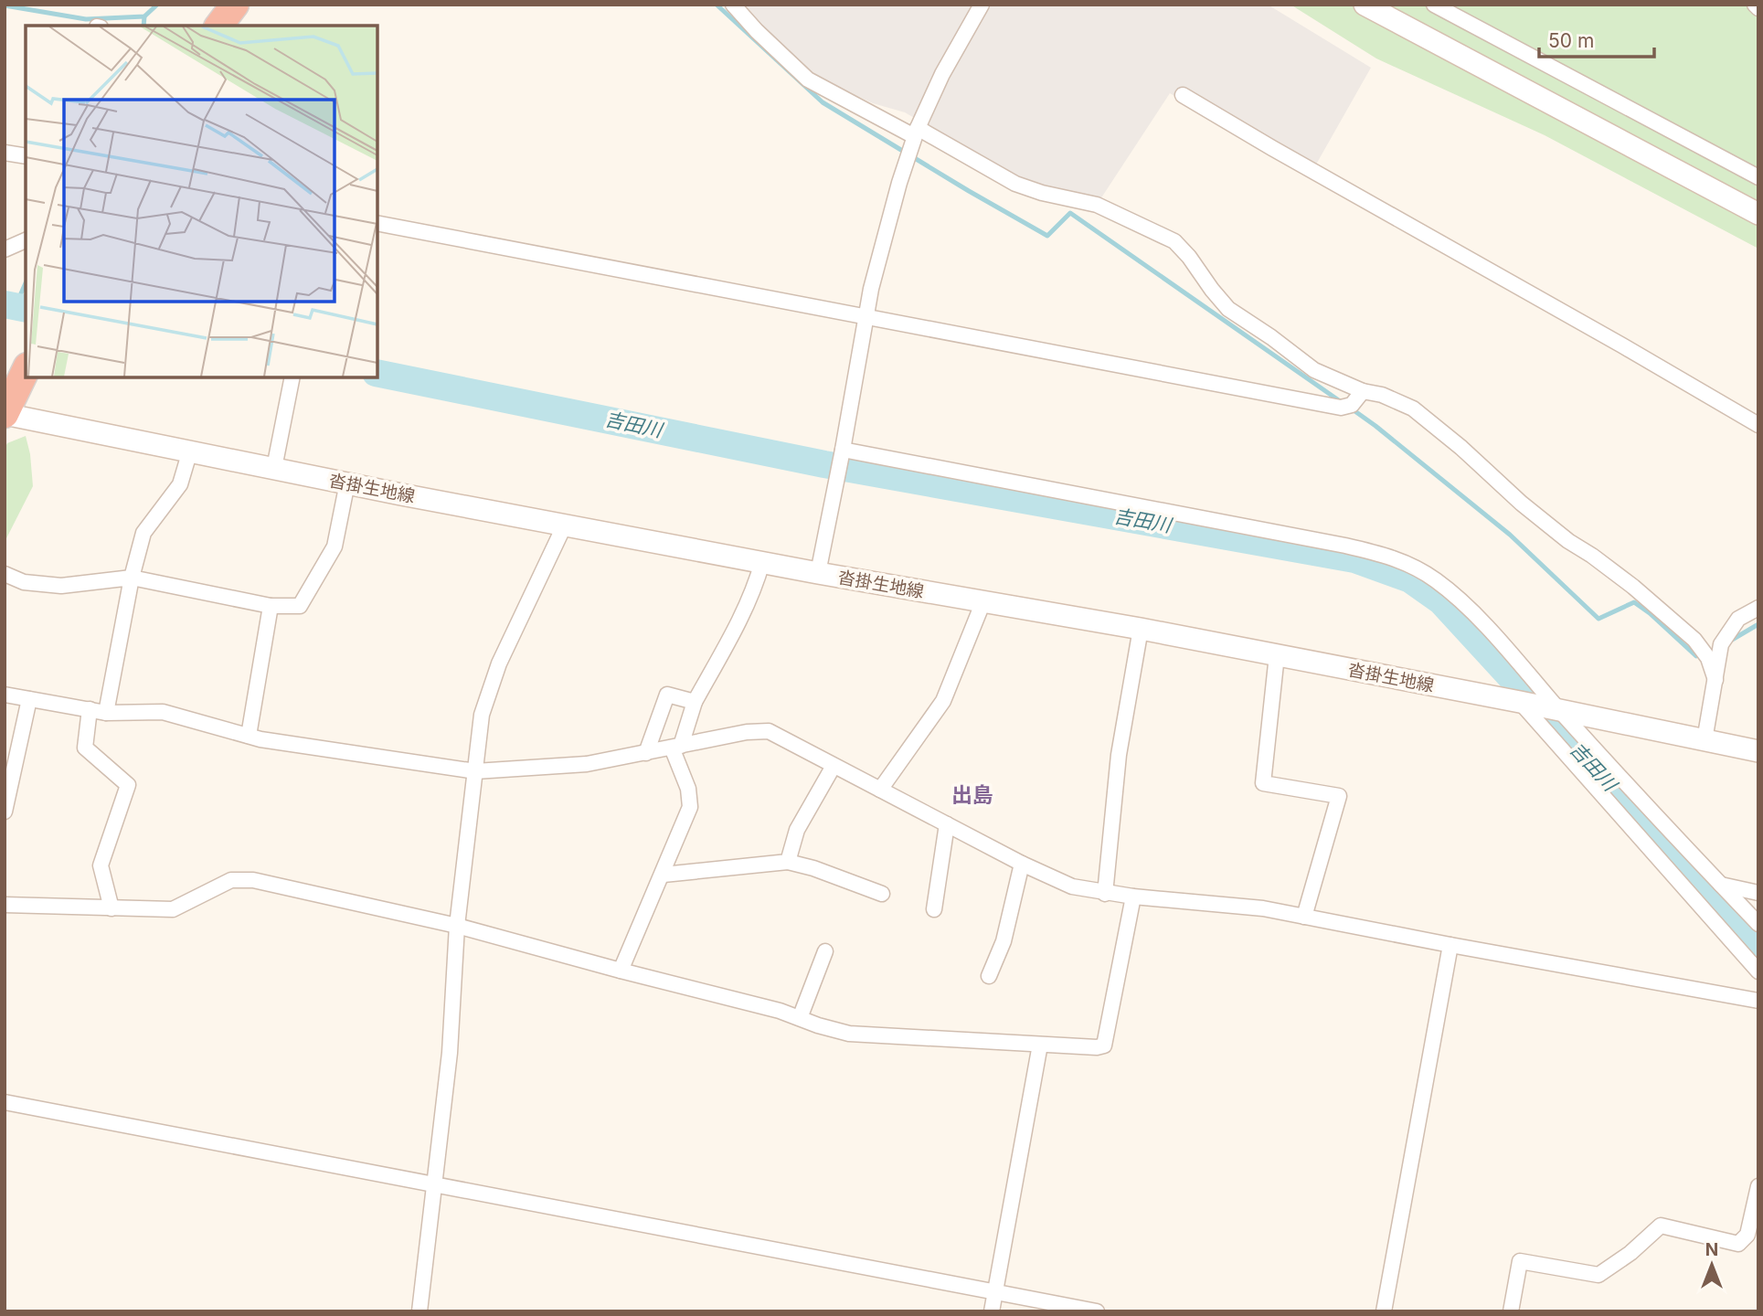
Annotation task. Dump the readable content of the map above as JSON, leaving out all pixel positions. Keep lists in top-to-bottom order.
{
  "streets": {
    "main road": ["沓掛生地線"]
  },
  "districts": ["出島"],
  "water": ["吉田川"],
  "scale_bar": "50 m",
  "north": "top"
}
